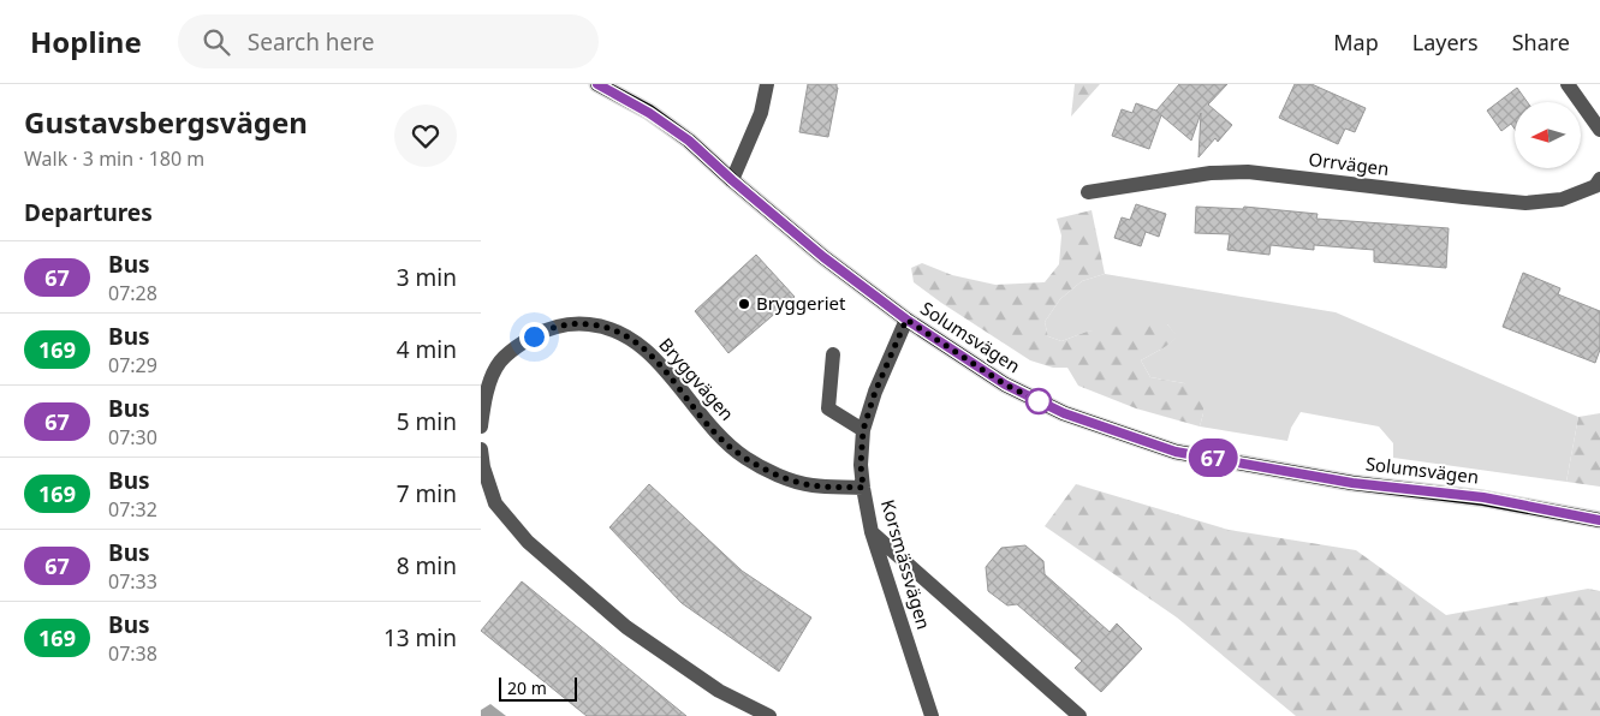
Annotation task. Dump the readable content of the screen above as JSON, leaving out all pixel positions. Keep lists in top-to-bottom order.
{
  "streets": {
    "main road": ["Solumsvägen"],
    "street": ["Orrvägen", "Bryggvägen", "Korsmässvägen"]
  },
  "crossings": [
    ["Solumsvägen", "Korsmässvägen"],
    ["Bryggvägen", "Korsmässvägen"]
  ],
  "places": ["Bryggeriet"],
  "lines": ["bus line 67"],
  "scale_bar": "20 m",
  "north": "left",
  "page": {
    "header": "Hopline",
    "search": "Search here",
    "nav": ["Map", "Layers", "Share"],
    "heading": [
      ["Gustavsbergsvägen", "Walk · 3 min · 180 m"],
      "Departures"
    ],
    "on_map": "67",
    "list": [
      {
        "mark": "67",
        "name": "Bus",
        "note": "07:28",
        "value": "3 min"
      },
      {
        "mark": "169",
        "name": "Bus",
        "note": "07:29",
        "value": "4 min"
      },
      {
        "mark": "67",
        "name": "Bus",
        "note": "07:30",
        "value": "5 min"
      },
      {
        "mark": "169",
        "name": "Bus",
        "note": "07:32",
        "value": "7 min"
      },
      {
        "mark": "67",
        "name": "Bus",
        "note": "07:33",
        "value": "8 min"
      },
      {
        "mark": "169",
        "name": "Bus",
        "note": "07:38",
        "value": "13 min"
      }
    ],
    "scale": "20 m"
  }
}
